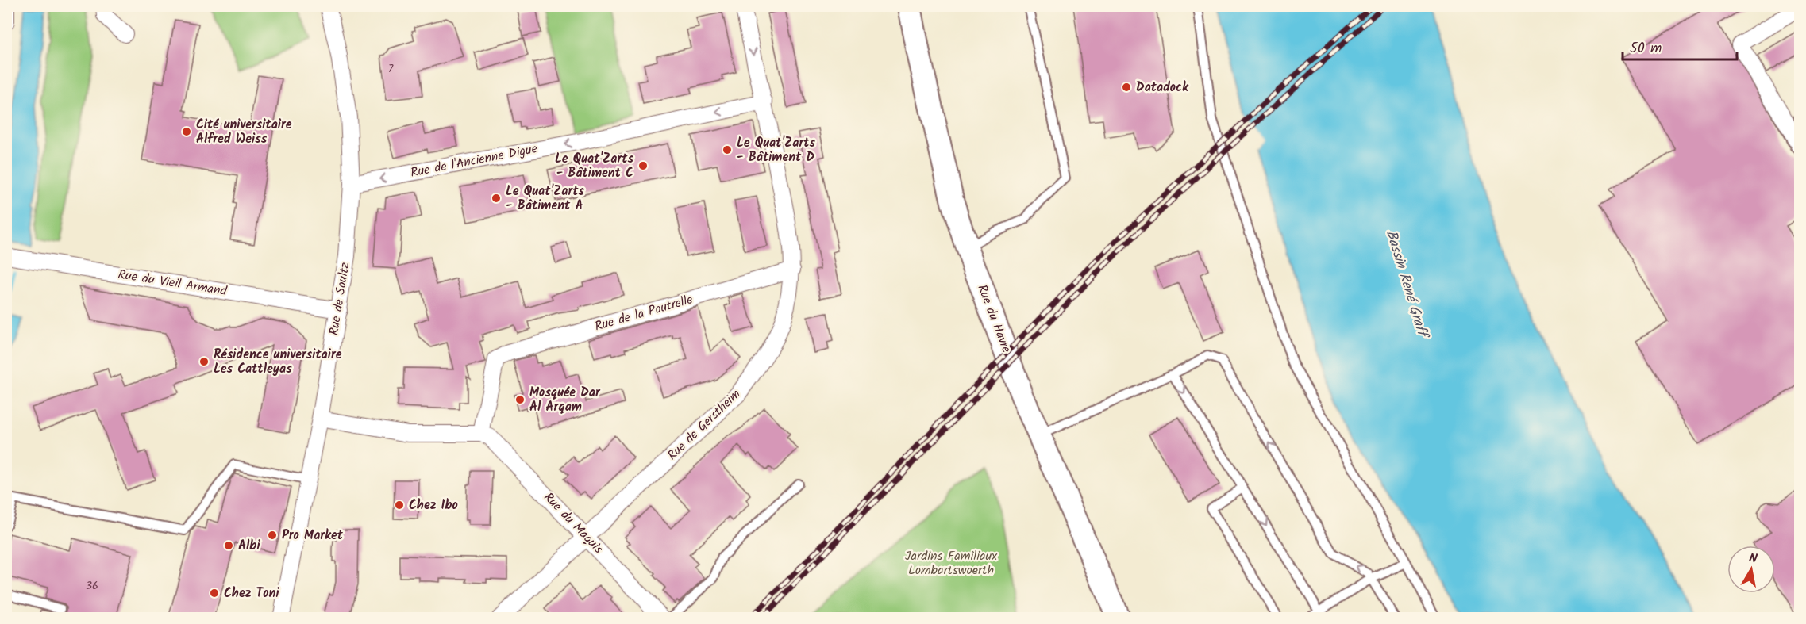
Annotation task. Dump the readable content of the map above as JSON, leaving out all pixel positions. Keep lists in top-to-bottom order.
{
  "streets": {
    "main road": ["Rue du Havre"],
    "street": [
      "Rue de l'Ancienne Digue",
      "Rue du Vieil Armand",
      "Rue de Soultz",
      "Rue de la Poutrelle",
      "Rue de Gerstheim",
      "Rue du Maquis"
    ]
  },
  "crossings": [
    ["Rue de l'Ancienne Digue", "Rue de Soultz"],
    ["Rue de l'Ancienne Digue", "Rue de Gerstheim"],
    ["Rue du Vieil Armand", "Rue de Soultz"],
    ["Rue de la Poutrelle", "Rue de Gerstheim"],
    ["Rue de la Poutrelle", "Rue du Maquis"],
    ["Rue de Gerstheim", "Rue du Maquis"]
  ],
  "one_way": ["Rue de l'Ancienne Digue"],
  "water": ["Bassin René Graff"],
  "parks": ["Jardins Familiaux Lombartswoerth"],
  "places": [
    "Datadock",
    "Cité universitaire Alfred Weiss",
    "Le Quat'Zarts - Bâtiment D",
    "Le Quat'Zarts - Bâtiment C",
    "Le Quat'Zarts - Bâtiment A",
    "Résidence universitaire Les Cattleyas",
    "Mosquée Dar Al Arqam",
    "Chez Ibo",
    "Pro Market",
    "Albi",
    "Chez Toni"
  ],
  "house_numbers": ["7", "36"],
  "scale_bar": "50 m",
  "north": "top"
}
